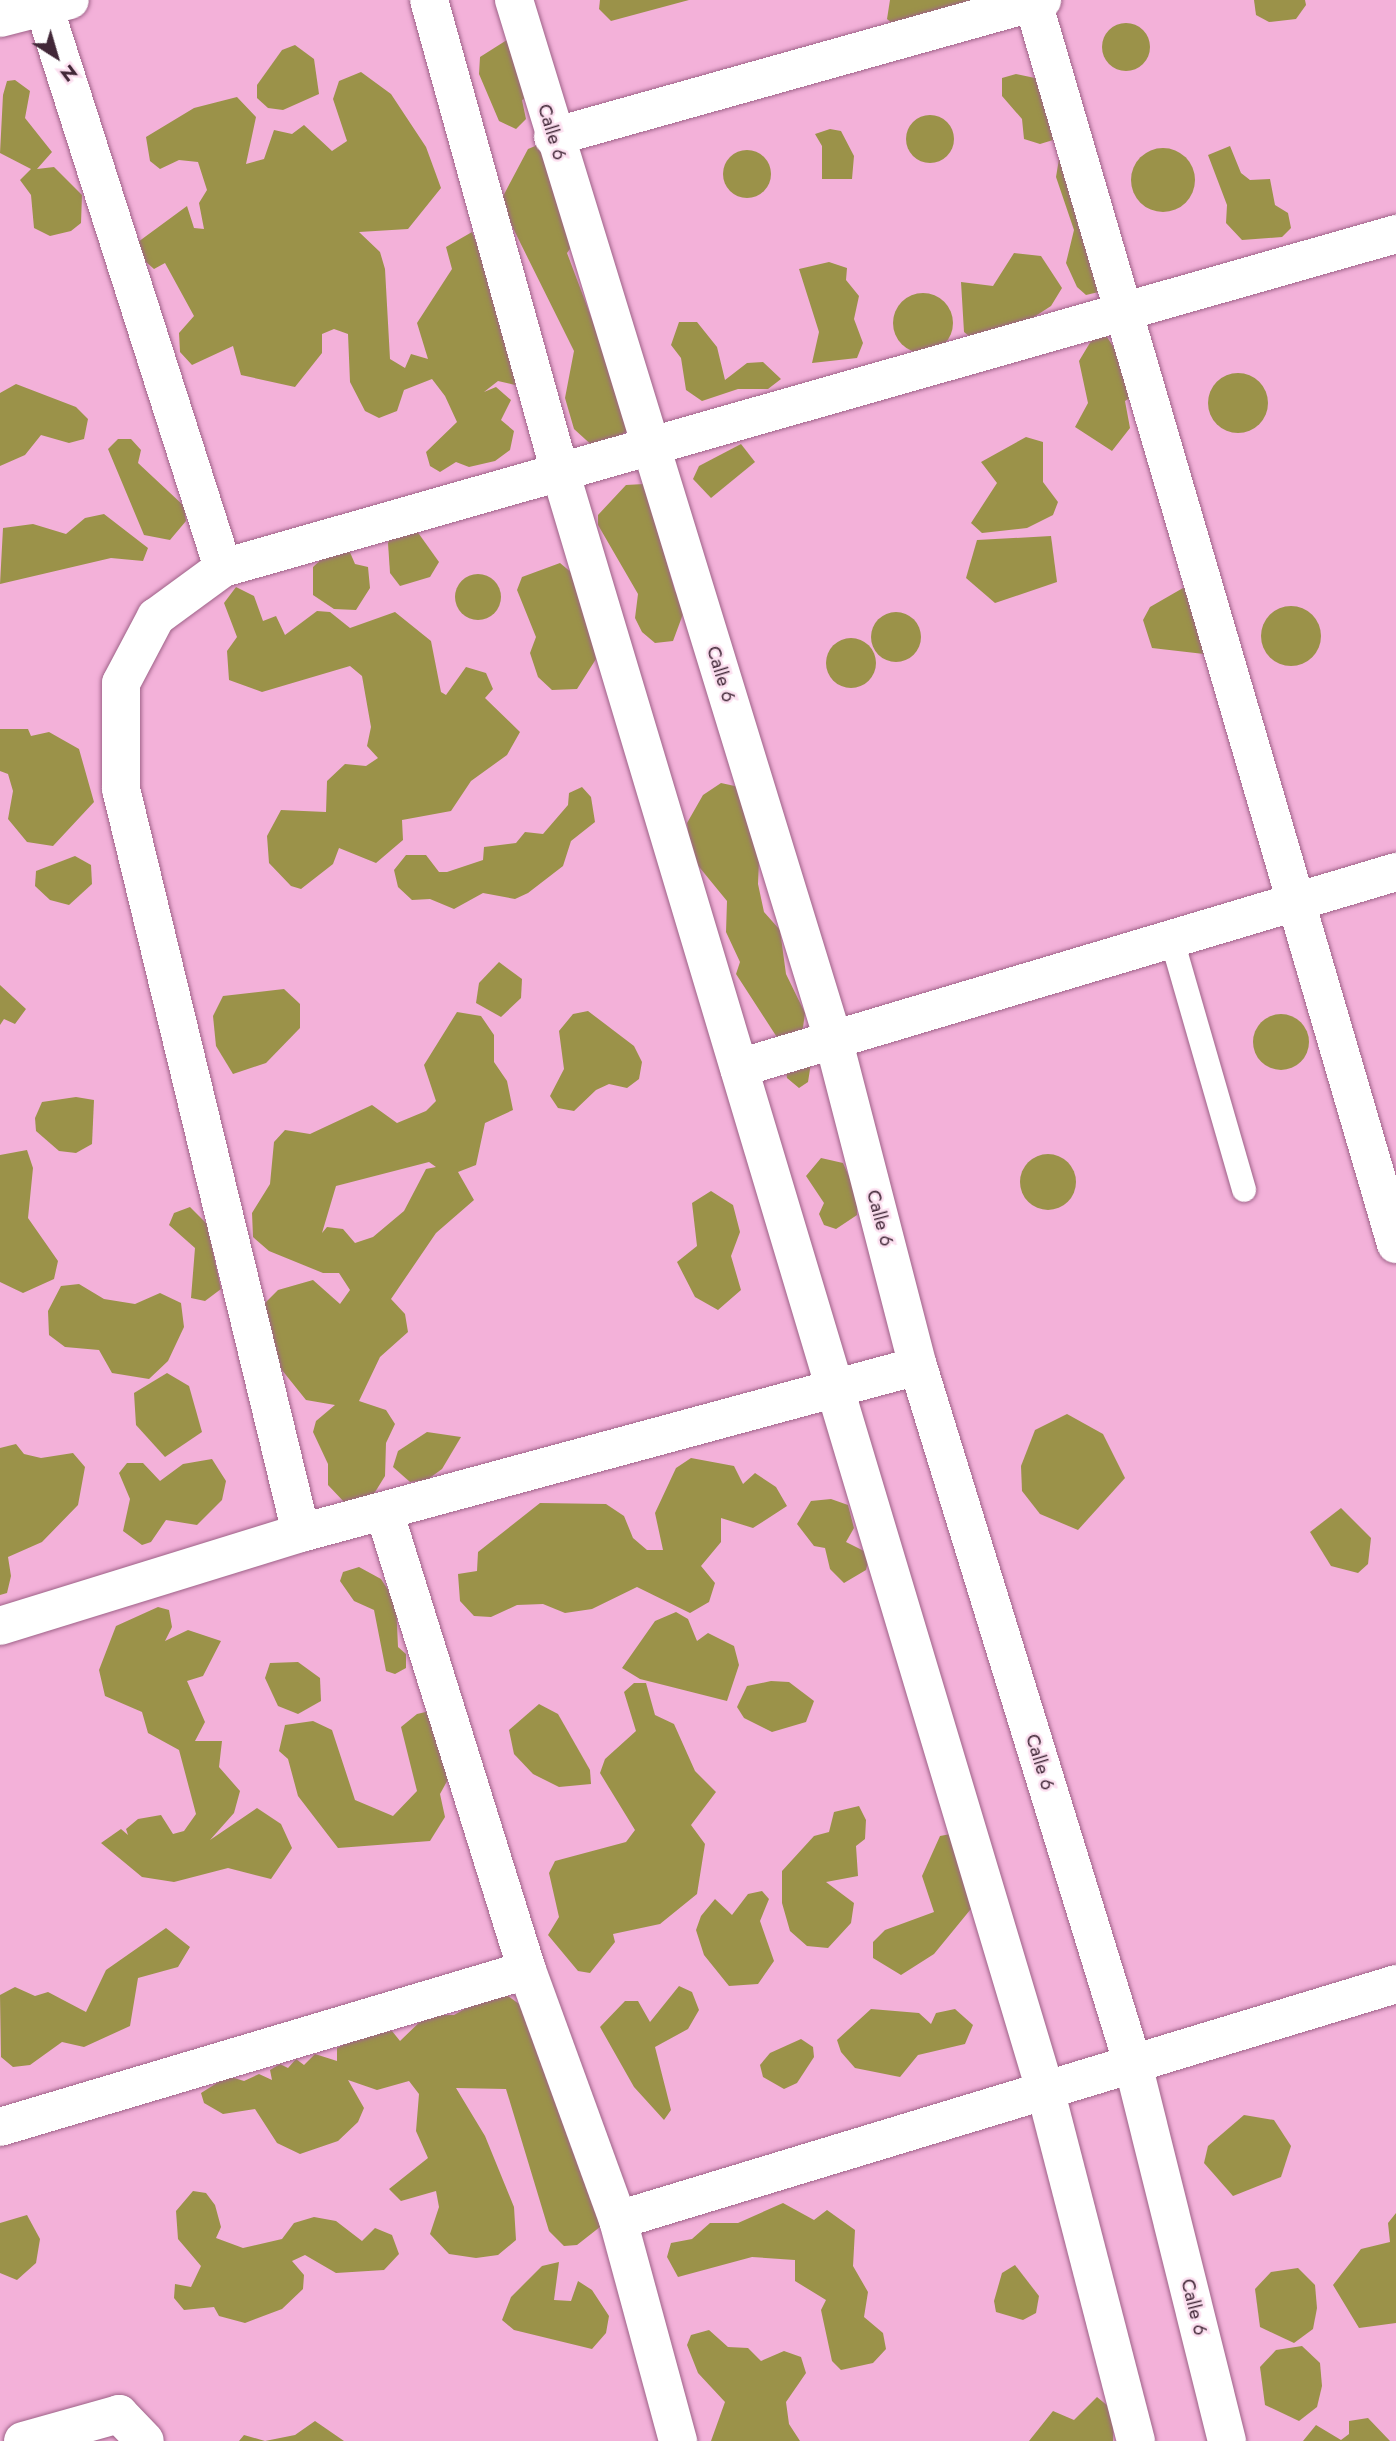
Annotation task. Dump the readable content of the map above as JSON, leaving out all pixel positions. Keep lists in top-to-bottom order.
{
  "streets": {
    "street": ["Calle 6"]
  },
  "north": "bottom right"
}
